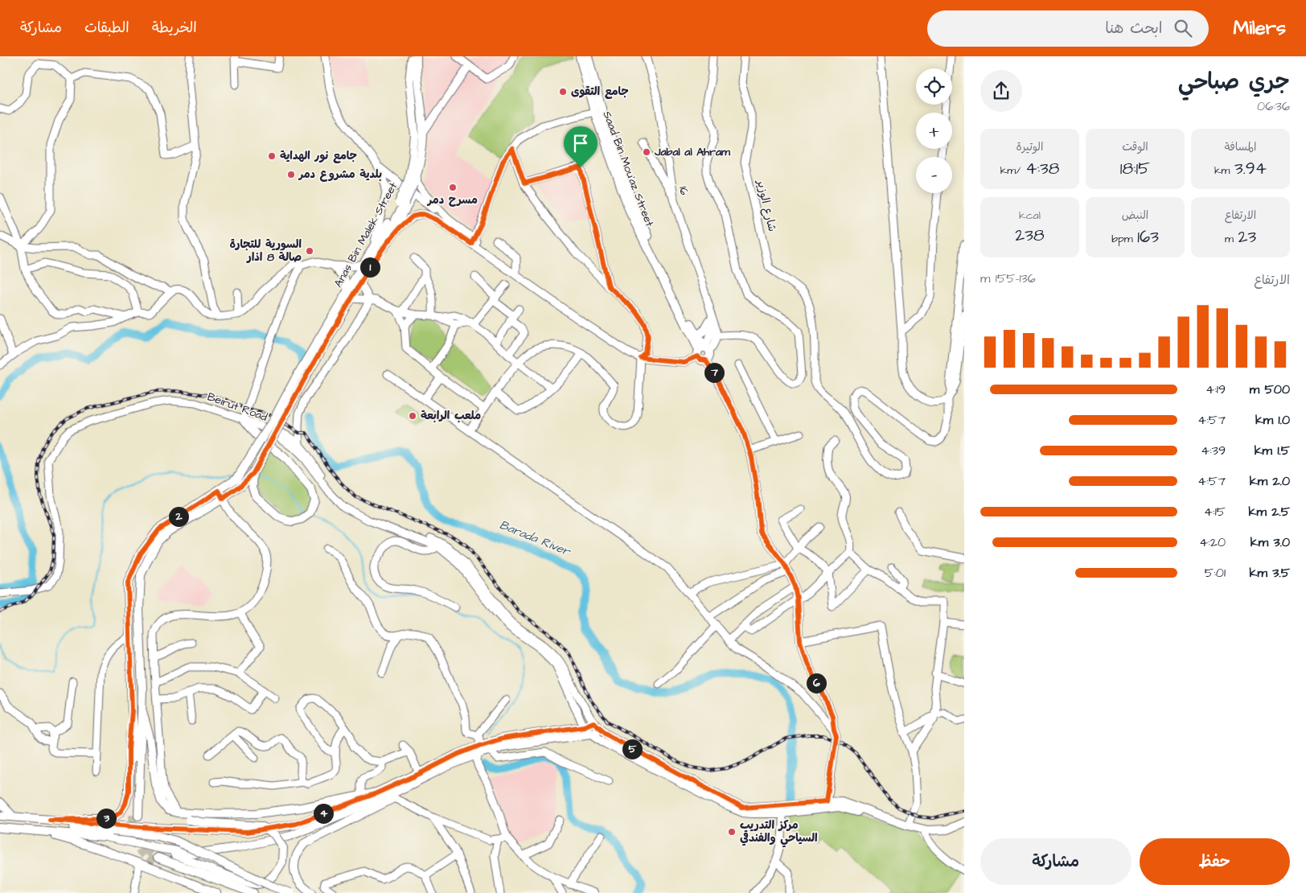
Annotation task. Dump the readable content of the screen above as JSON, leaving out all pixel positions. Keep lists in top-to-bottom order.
{
  "streets": {
    "main road": ["Saad Bin Mou'az Street", "Anas Bin Malek Street"],
    "street": ["16", "شارع الوزير", "Beirut Road"]
  },
  "water": ["Barada River"],
  "places": [
    "جامع التقوى",
    "Jabal al Ahram",
    "جامع نور الهداية",
    "بلدية مشروع دمر",
    "مسرح دمر",
    "السورية للتجارة صالة 8 اذار",
    "ملعب الرابعة",
    "مركز التدريب السياحي والفندقي"
  ],
  "page": {
    "header": "Milers",
    "search": "ابحث هنا",
    "nav": ["الخريطة", "الطبقات", "مشاركة"],
    "heading": ["جري صباحي", "06:36"],
    "map_buttons": ["+", "−"],
    "stats": [
      ["المسافة", "3.94 km"],
      ["الوقت", "18:15"],
      ["الوتيرة", "4:38 /km"],
      ["الارتفاع", "23 m"],
      ["النبض", "163 bpm"],
      ["kcal", "238"]
    ],
    "pins": [
      "1",
      "7",
      "2",
      "6",
      "5",
      "4",
      "3"
    ],
    "chart": ["الارتفاع", "136–155 m"],
    "list": [
      {
        "name": "500 m",
        "note": "4:19"
      },
      {
        "name": "1.0 km",
        "note": "4:57"
      },
      {
        "name": "1.5 km",
        "note": "4:39"
      },
      {
        "name": "2.0 km",
        "note": "4:57"
      },
      {
        "name": "2.5 km",
        "note": "4:15"
      },
      {
        "name": "3.0 km",
        "note": "4:20"
      },
      {
        "name": "3.5 km",
        "note": "5:01"
      }
    ],
    "buttons": ["حفظ", "مشاركة"]
  }
}
